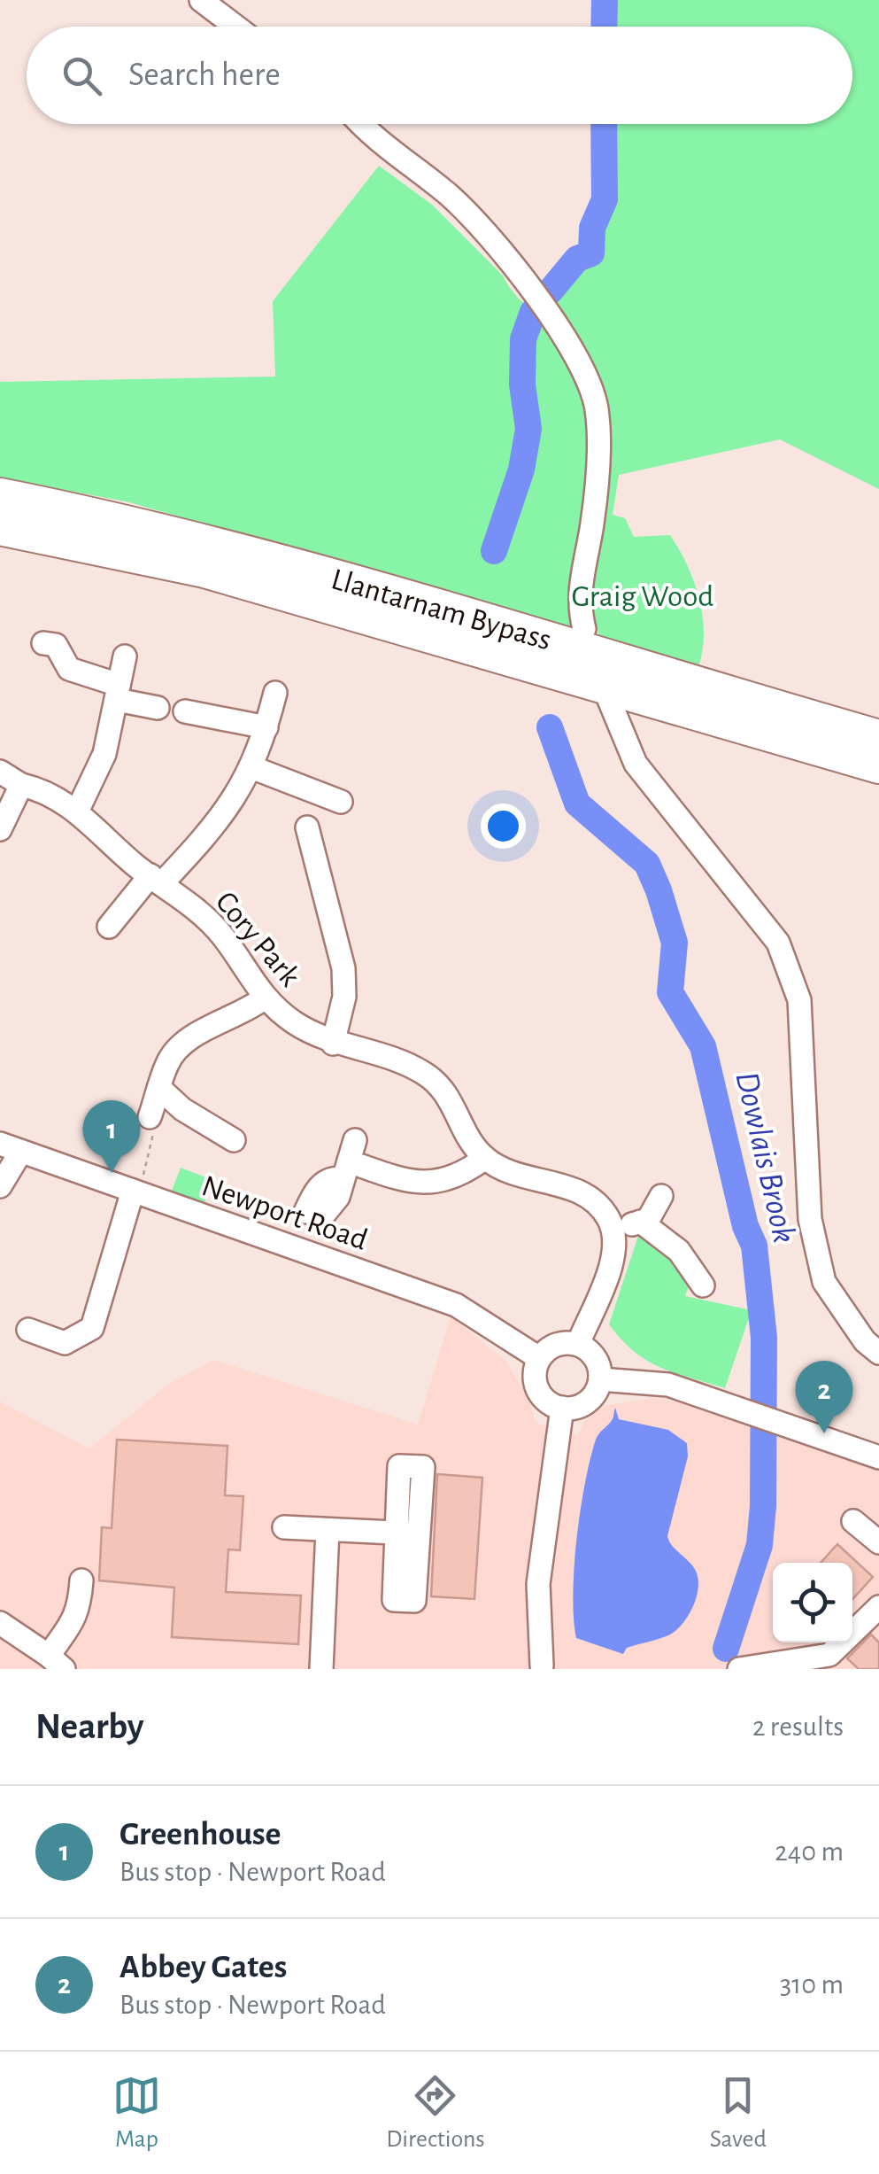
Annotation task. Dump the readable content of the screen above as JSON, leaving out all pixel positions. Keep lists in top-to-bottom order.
{
  "streets": {
    "highway": ["Llantarnam Bypass"],
    "street": ["Cory Park", "Newport Road"]
  },
  "water": ["Dowlais Brook"],
  "parks": ["Graig Wood"],
  "page": {
    "search": "Search here",
    "pins": ["1", "2"],
    "heading": ["Nearby", "2 results"],
    "list": [
      {
        "mark": "1",
        "name": "Greenhouse",
        "note": "Bus stop · Newport Road",
        "value": "240 m"
      },
      {
        "mark": "2",
        "name": "Abbey Gates",
        "note": "Bus stop · Newport Road",
        "value": "310 m"
      }
    ],
    "nav": ["Map", "Directions", "Saved"]
  }
}
